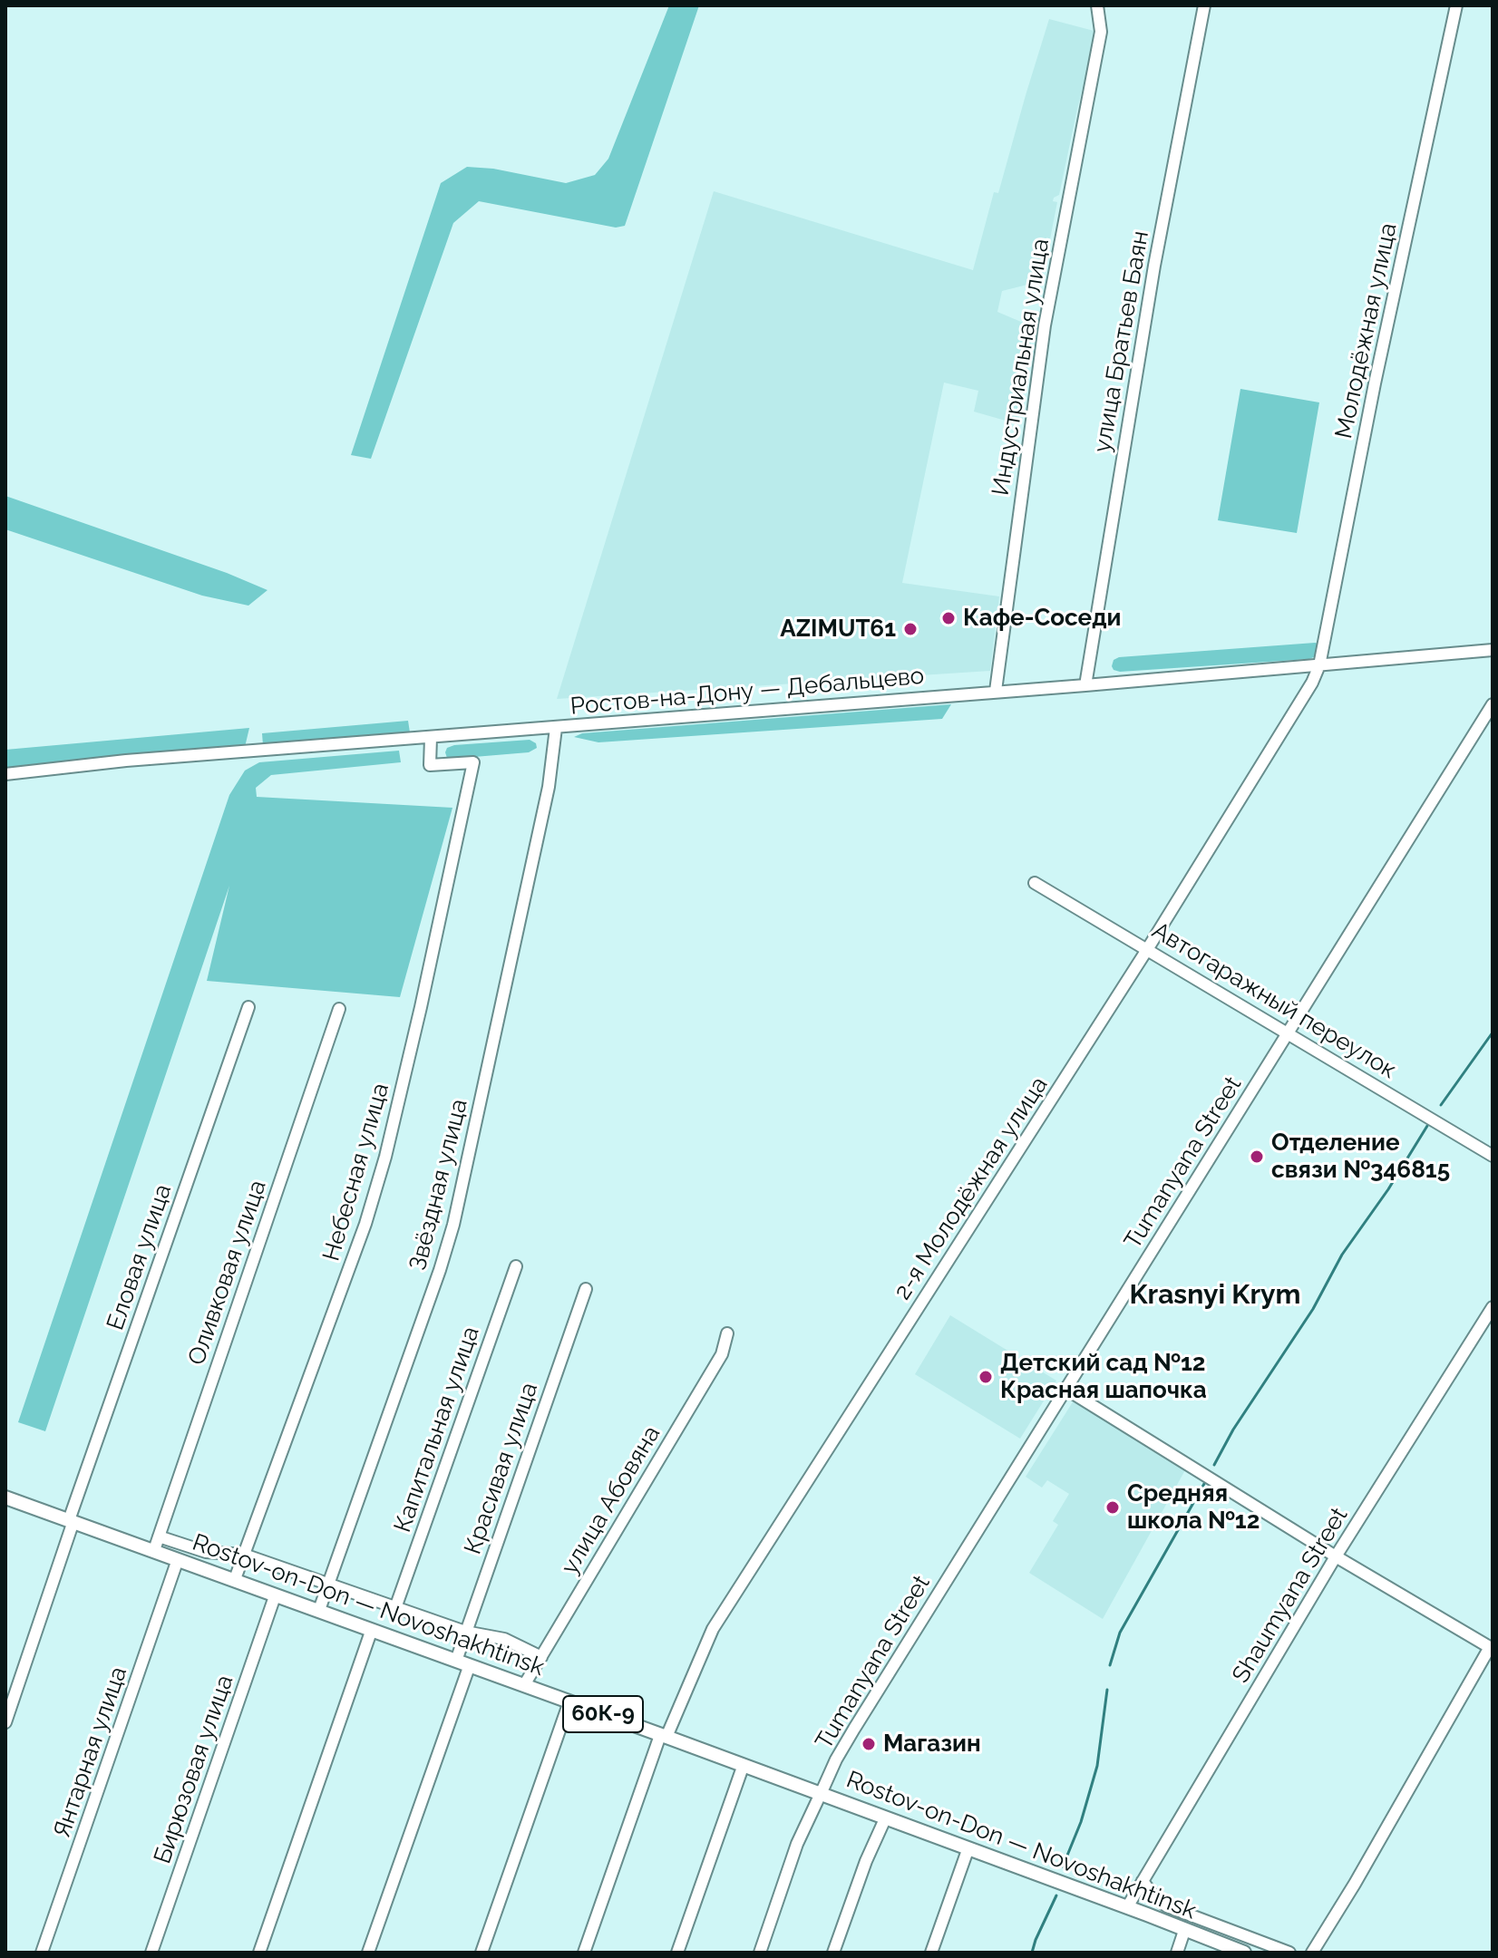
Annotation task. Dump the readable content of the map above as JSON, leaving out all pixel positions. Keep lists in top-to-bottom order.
{
  "streets": {
    "main road": ["Rostov-on-Don — Novoshakhtinsk", "60К-9"],
    "street": [
      "Молодёжная улица",
      "улица Братьев Баян",
      "Индустриальная улица",
      "Ростов-на-Дону — Дебальцево",
      "Автогаражный переулок",
      "Tumanyana Street",
      "Небесная улица",
      "Звёздная улица",
      "2-я Молодёжная улица",
      "Еловая улица",
      "Оливковая улица",
      "Капитальная улица",
      "Красивая улица",
      "улица Абовяна",
      "Shaumyana Street",
      "Янтарная улица",
      "Бирюзовая улица"
    ]
  },
  "crossings": [
    ["Молодёжная улица", "Ростов-на-Дону — Дебальцево"],
    ["Молодёжная улица", "2-я Молодёжная улица"],
    ["улица Братьев Баян", "Ростов-на-Дону — Дебальцево"],
    ["Индустриальная улица", "Ростов-на-Дону — Дебальцево"],
    ["Ростов-на-Дону — Дебальцево", "Небесная улица"],
    ["Ростов-на-Дону — Дебальцево", "Звёздная улица"],
    ["Ростов-на-Дону — Дебальцево", "2-я Молодёжная улица"],
    ["Автогаражный переулок", "Tumanyana Street"],
    ["Автогаражный переулок", "2-я Молодёжная улица"],
    ["Tumanyana Street", "Rostov-on-Don — Novoshakhtinsk"],
    ["Небесная улица", "Rostov-on-Don — Novoshakhtinsk"],
    ["Звёздная улица", "Rostov-on-Don — Novoshakhtinsk"],
    ["2-я Молодёжная улица", "Rostov-on-Don — Novoshakhtinsk"],
    ["Еловая улица", "Rostov-on-Don — Novoshakhtinsk"],
    ["Оливковая улица", "Rostov-on-Don — Novoshakhtinsk"],
    ["Красивая улица", "Rostov-on-Don — Novoshakhtinsk"],
    ["улица Абовяна", "Rostov-on-Don — Novoshakhtinsk"],
    ["Shaumyana Street", "Rostov-on-Don — Novoshakhtinsk"],
    ["Rostov-on-Don — Novoshakhtinsk", "60К-9"],
    ["Rostov-on-Don — Novoshakhtinsk", "Янтарная улица"],
    ["Rostov-on-Don — Novoshakhtinsk", "Бирюзовая улица"]
  ],
  "districts": ["Krasnyi Krym"],
  "places": [
    "Кафе-Соседи",
    "AZIMUT61",
    "Отделение связи №346815",
    "Детский сад №12 Красная шапочка",
    "Средняя школа №12",
    "Магазин"
  ]
}
